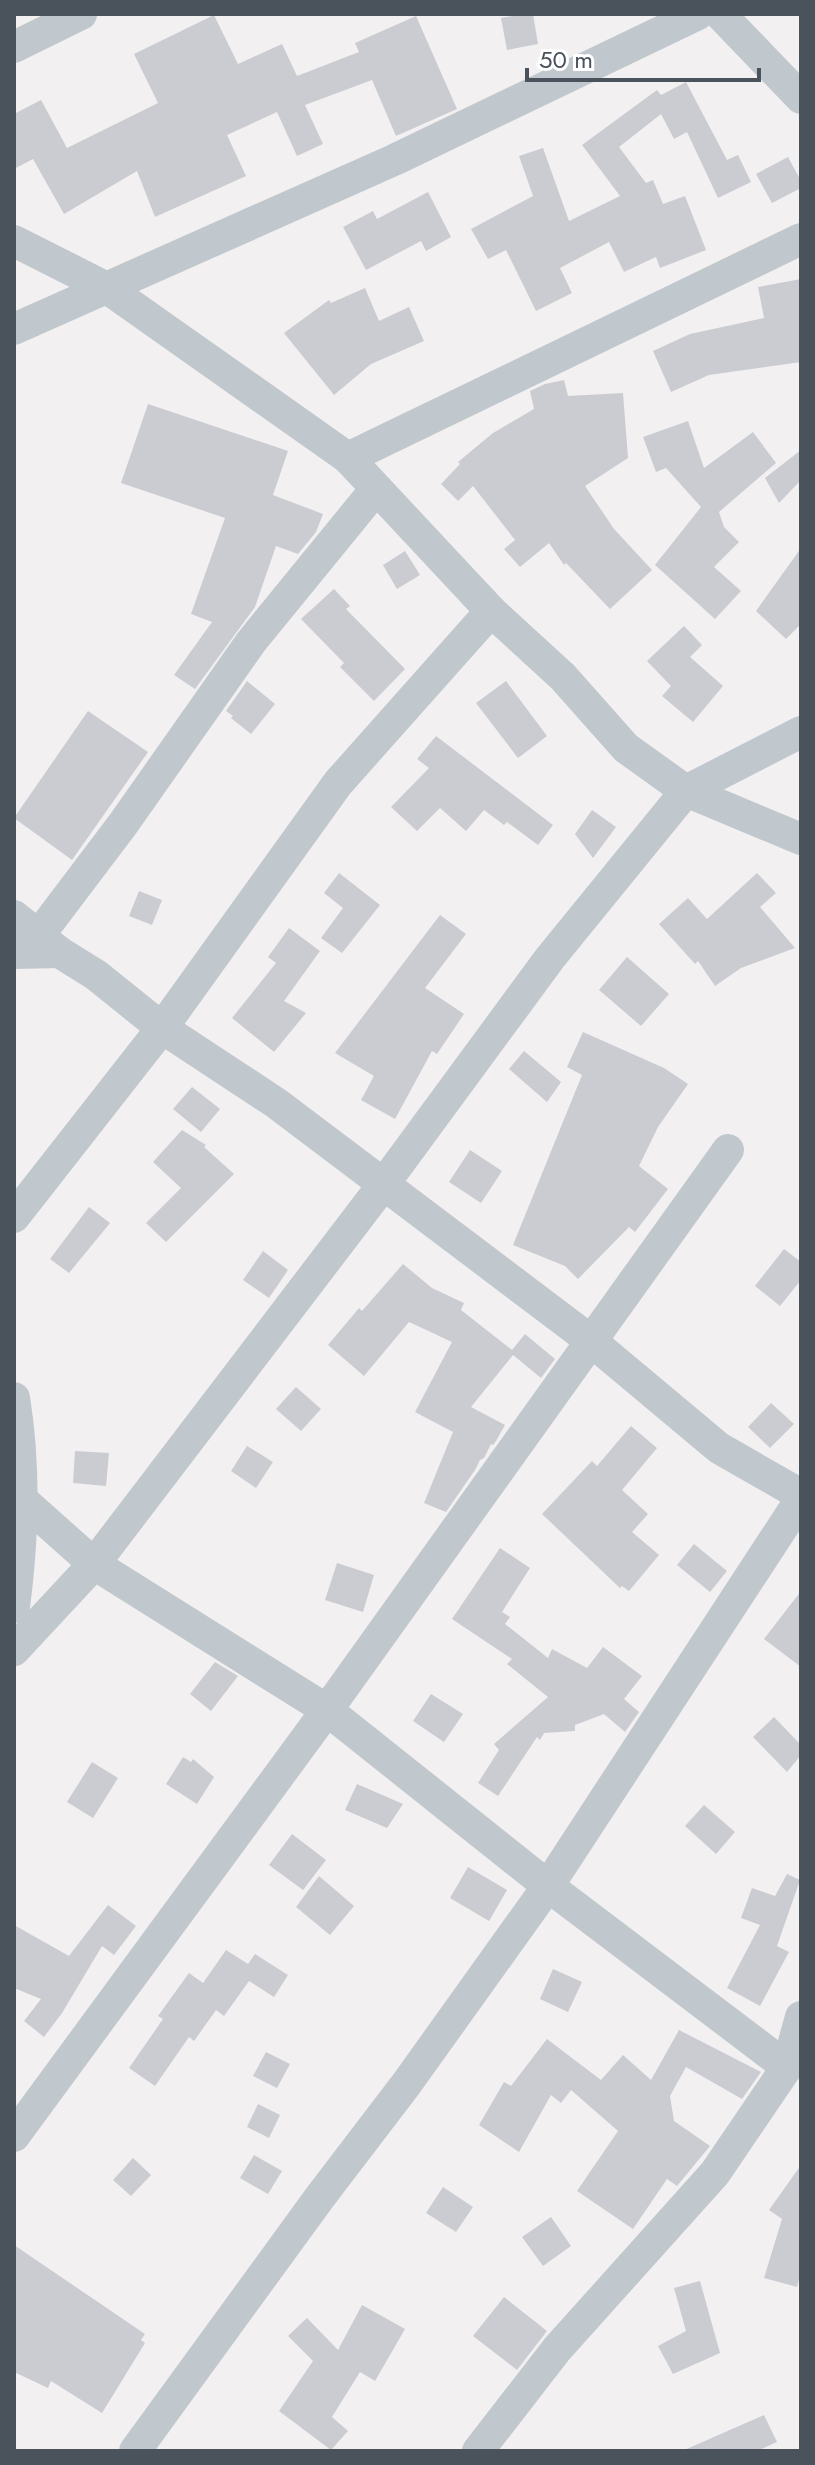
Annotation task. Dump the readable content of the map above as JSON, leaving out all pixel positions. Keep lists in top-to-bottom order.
{
  "scale_bar": "50 m"
}
